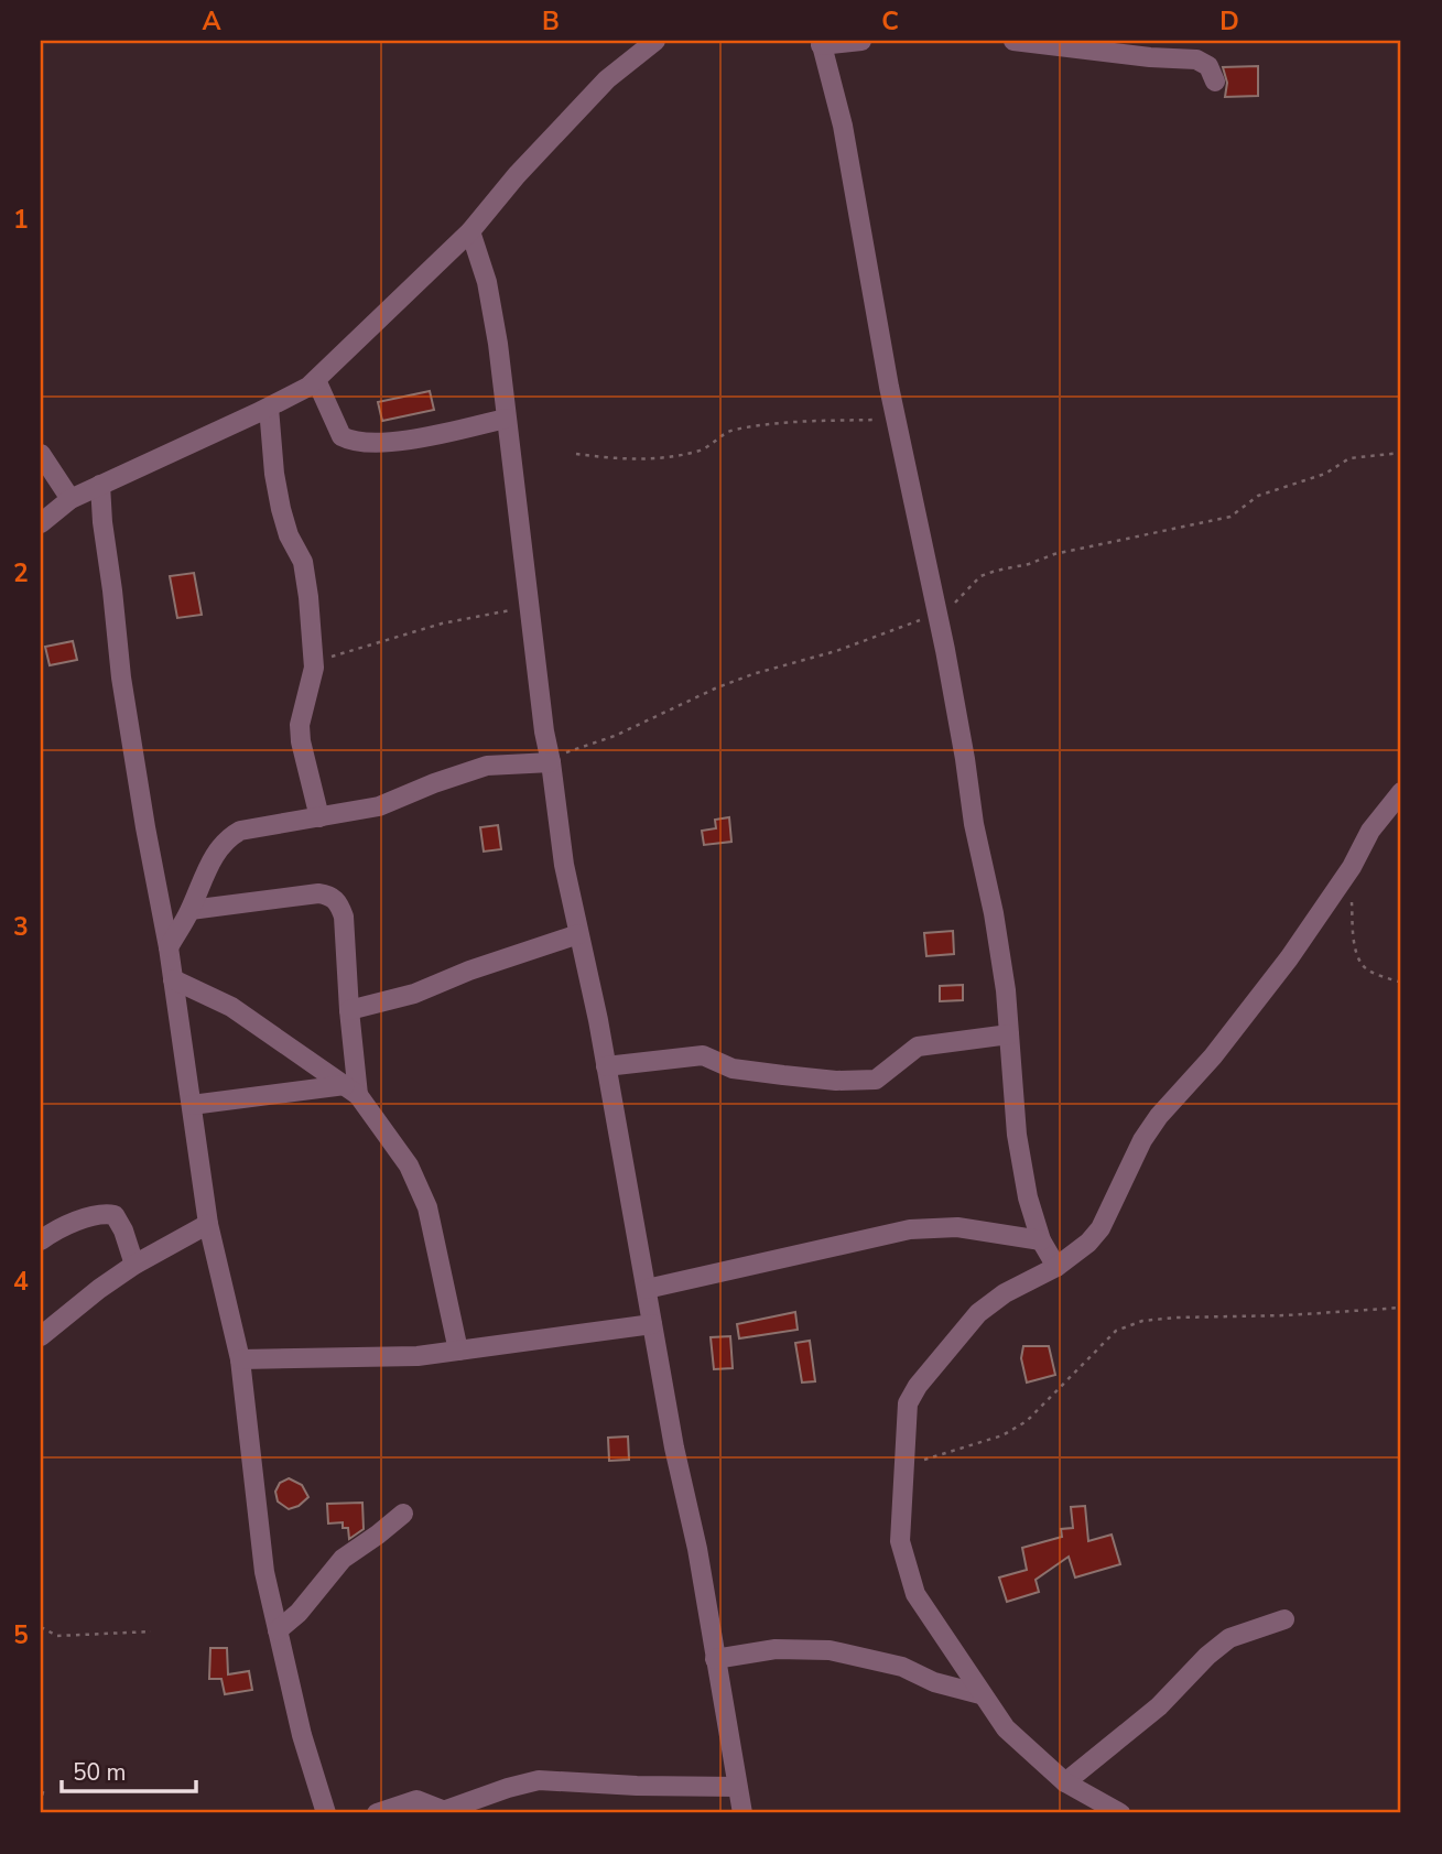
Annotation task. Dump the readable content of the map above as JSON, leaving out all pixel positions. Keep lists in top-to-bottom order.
{
  "scale_bar": "50 m",
  "grid": {
    "columns": [
      "A",
      "B",
      "C",
      "D"
    ],
    "rows": [
      "1",
      "2",
      "3",
      "4",
      "5"
    ]
  }
}
